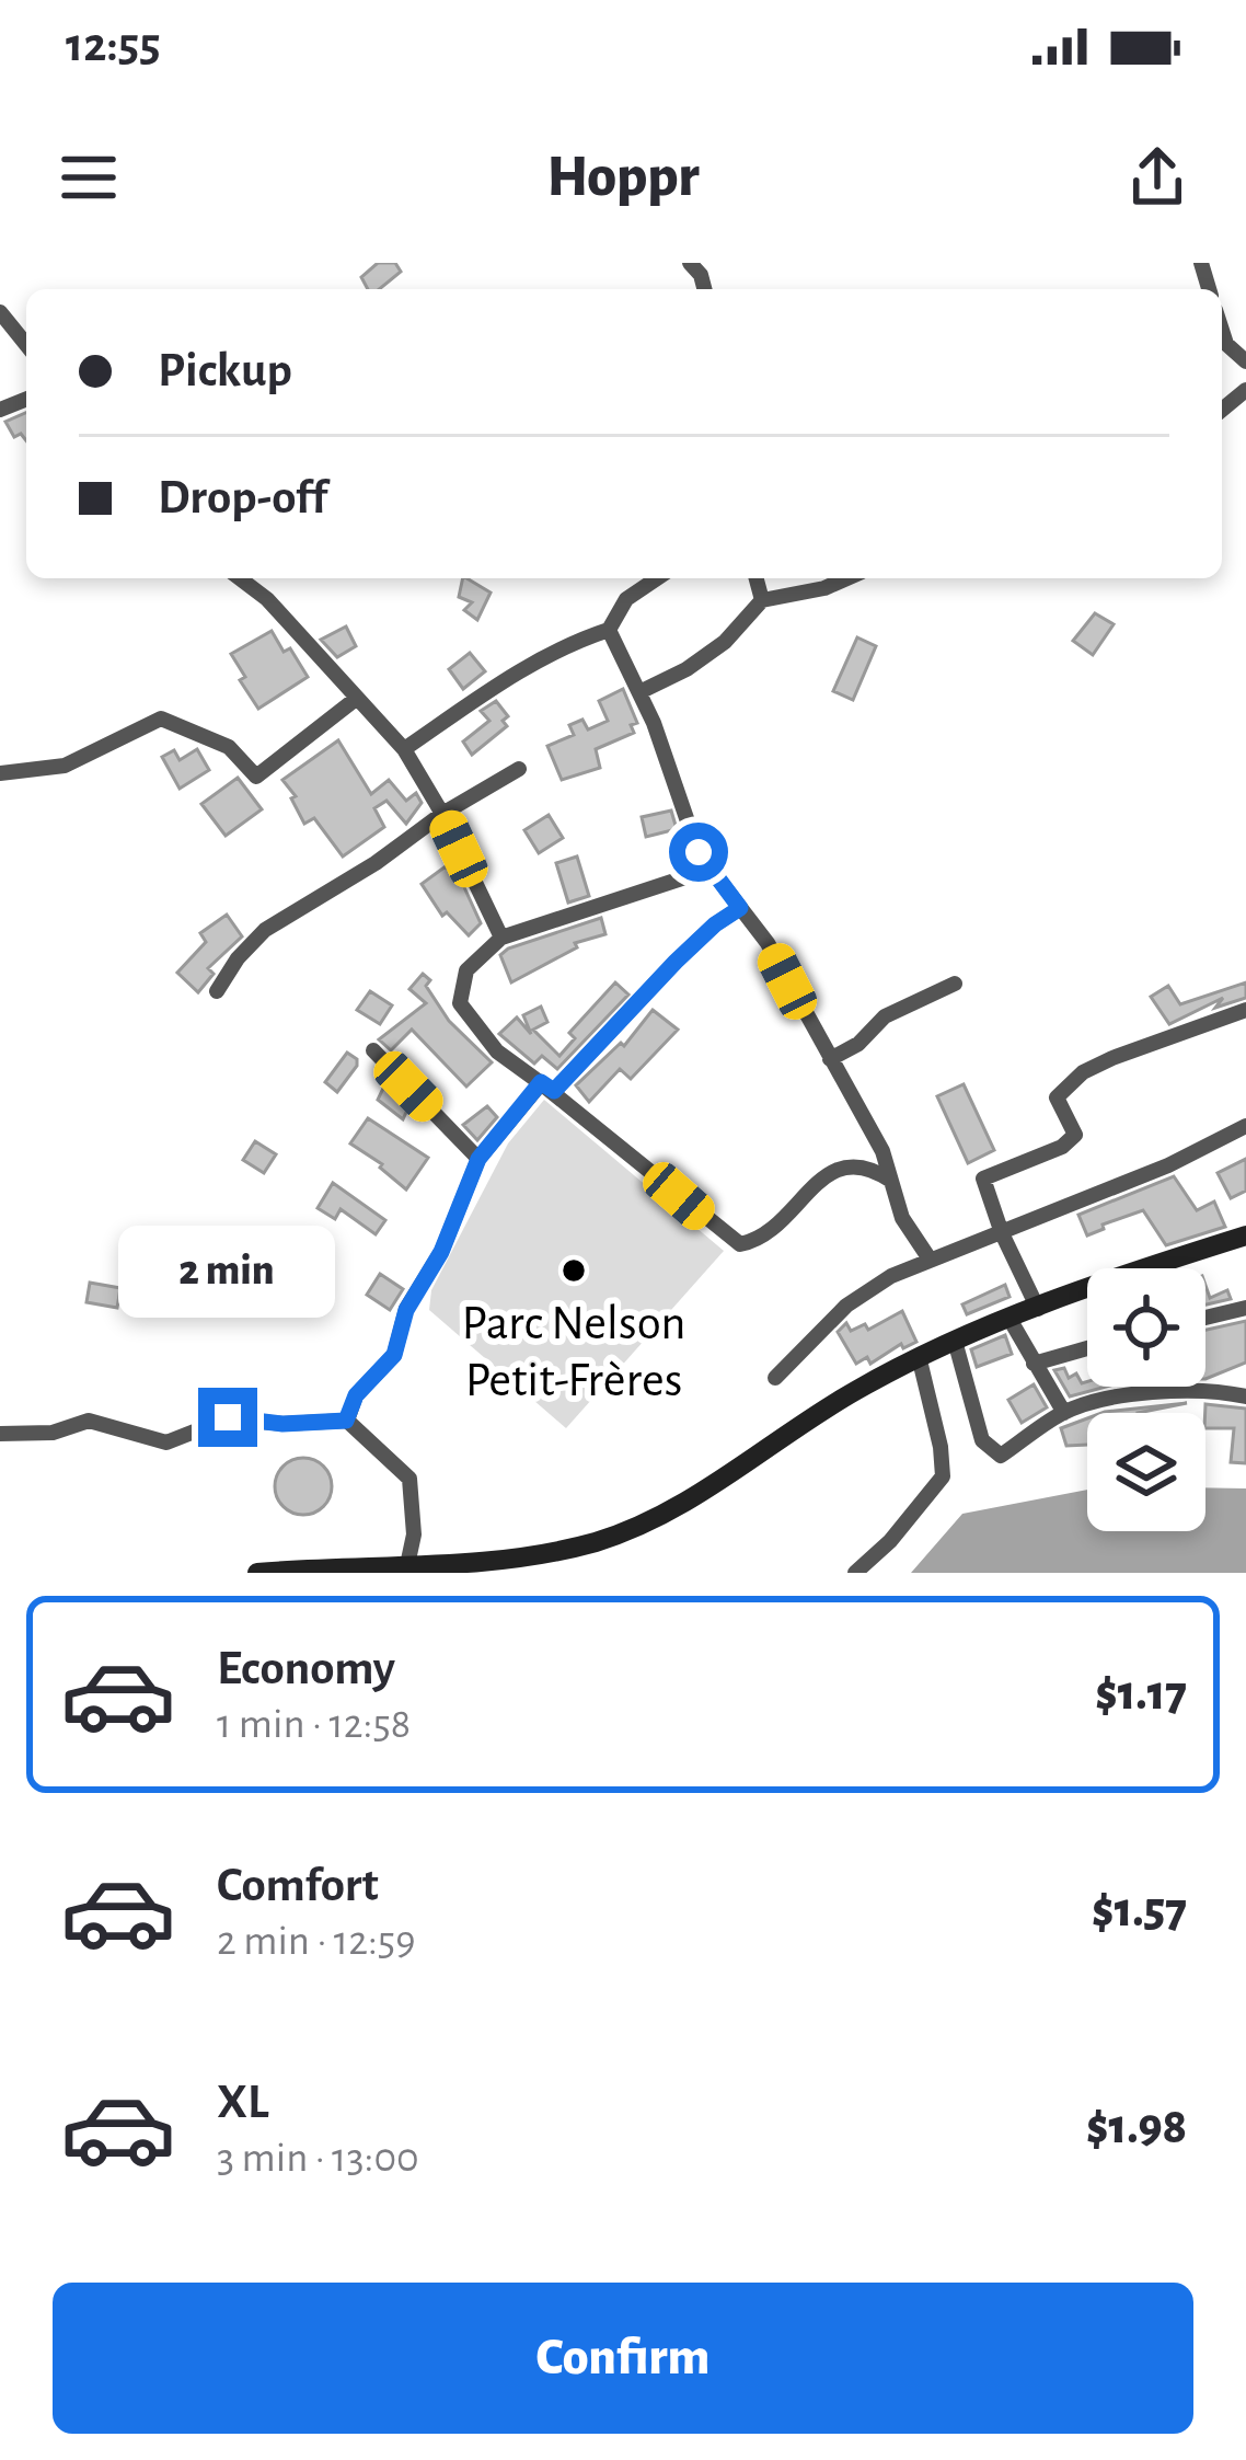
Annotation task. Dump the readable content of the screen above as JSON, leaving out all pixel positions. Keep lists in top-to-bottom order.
{
  "places": ["Parc Nelson Petit-Frères"],
  "page": {
    "status": "12:55",
    "header": "Hoppr",
    "banner": ["Pickup", "Drop-off"],
    "bubble": "2 min",
    "list": [
      {
        "name": "Economy",
        "note": "1 min · 12:58",
        "value": "$1.17"
      },
      {
        "name": "Comfort",
        "note": "2 min · 12:59",
        "value": "$1.57"
      },
      {
        "name": "XL",
        "note": "3 min · 13:00",
        "value": "$1.98"
      }
    ],
    "buttons": "Confirm"
  }
}
